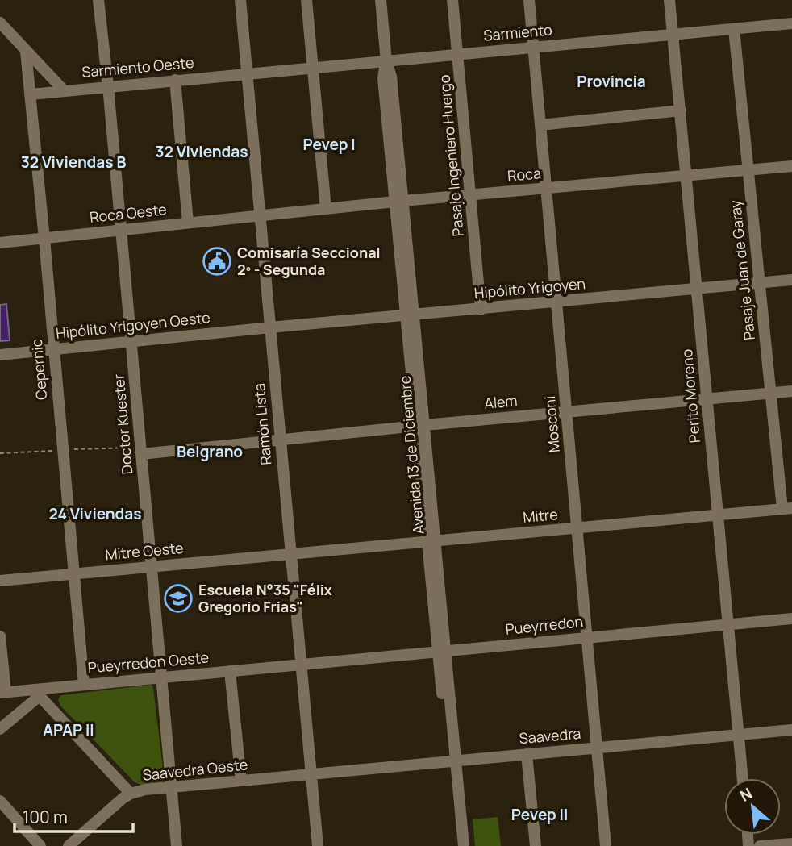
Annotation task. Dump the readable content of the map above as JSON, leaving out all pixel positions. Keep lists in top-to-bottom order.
{
  "streets": {
    "street": [
      "Sarmiento",
      "Sarmiento Oeste",
      "Pasaje Ingeniero Huergo",
      "Roca",
      "Roca Oeste",
      "Pasaje Juan de Garay",
      "Hipólito Yrigoyen",
      "Hipólito Yrigoyen Oeste",
      "Cepernic",
      "Perito Moreno",
      "Alem",
      "Doctor Kuester",
      "Ramón Lista",
      "Mosconi",
      "Avenida 13 de Diciembre",
      "Mitre",
      "Mitre Oeste",
      "Pueyrredon",
      "Pueyrredon Oeste",
      "Saavedra",
      "Saavedra Oeste"
    ]
  },
  "crossings": [
    ["Sarmiento", "Sarmiento Oeste"],
    ["Sarmiento", "Pasaje Ingeniero Huergo"],
    ["Sarmiento", "Pasaje Juan de Garay"],
    ["Sarmiento", "Perito Moreno"],
    ["Sarmiento", "Ramón Lista"],
    ["Sarmiento", "Mosconi"],
    ["Sarmiento", "Avenida 13 de Diciembre"],
    ["Sarmiento Oeste", "Cepernic"],
    ["Sarmiento Oeste", "Doctor Kuester"],
    ["Sarmiento Oeste", "Ramón Lista"],
    ["Pasaje Ingeniero Huergo", "Roca"],
    ["Pasaje Ingeniero Huergo", "Hipólito Yrigoyen"],
    ["Roca", "Roca Oeste"],
    ["Roca", "Pasaje Juan de Garay"],
    ["Roca", "Perito Moreno"],
    ["Roca", "Ramón Lista"],
    ["Roca", "Mosconi"],
    ["Roca", "Avenida 13 de Diciembre"],
    ["Roca Oeste", "Cepernic"],
    ["Roca Oeste", "Doctor Kuester"],
    ["Roca Oeste", "Ramón Lista"],
    ["Pasaje Juan de Garay", "Hipólito Yrigoyen"],
    ["Pasaje Juan de Garay", "Alem"],
    ["Pasaje Juan de Garay", "Mitre"],
    ["Hipólito Yrigoyen", "Hipólito Yrigoyen Oeste"],
    ["Hipólito Yrigoyen", "Perito Moreno"],
    ["Hipólito Yrigoyen", "Ramón Lista"],
    ["Hipólito Yrigoyen", "Mosconi"],
    ["Hipólito Yrigoyen", "Avenida 13 de Diciembre"],
    ["Hipólito Yrigoyen Oeste", "Cepernic"],
    ["Hipólito Yrigoyen Oeste", "Doctor Kuester"],
    ["Hipólito Yrigoyen Oeste", "Ramón Lista"],
    ["Cepernic", "Mitre Oeste"],
    ["Cepernic", "Pueyrredon Oeste"],
    ["Perito Moreno", "Alem"],
    ["Perito Moreno", "Mitre"],
    ["Perito Moreno", "Pueyrredon"],
    ["Perito Moreno", "Saavedra"],
    ["Alem", "Doctor Kuester"],
    ["Alem", "Ramón Lista"],
    ["Alem", "Mosconi"],
    ["Alem", "Avenida 13 de Diciembre"],
    ["Doctor Kuester", "Mitre Oeste"],
    ["Doctor Kuester", "Pueyrredon Oeste"],
    ["Doctor Kuester", "Saavedra Oeste"],
    ["Ramón Lista", "Mitre"],
    ["Ramón Lista", "Mitre Oeste"],
    ["Ramón Lista", "Pueyrredon"],
    ["Ramón Lista", "Pueyrredon Oeste"],
    ["Ramón Lista", "Saavedra"],
    ["Ramón Lista", "Saavedra Oeste"],
    ["Mosconi", "Mitre"],
    ["Mosconi", "Pueyrredon"],
    ["Mosconi", "Saavedra"],
    ["Avenida 13 de Diciembre", "Mitre"],
    ["Avenida 13 de Diciembre", "Pueyrredon"],
    ["Avenida 13 de Diciembre", "Saavedra"],
    ["Mitre", "Mitre Oeste"],
    ["Pueyrredon", "Pueyrredon Oeste"],
    ["Saavedra", "Saavedra Oeste"]
  ],
  "districts": [
    "Provincia",
    "Pevep I",
    "32 Viviendas",
    "32 Viviendas B",
    "Belgrano",
    "24 Viviendas",
    "APAP II",
    "Pevep II"
  ],
  "places": {
    "public building": ["Comisaría Seccional 2º - Segunda"],
    "school or university": ["Escuela N°35 \"Félix Gregorio Frias\""]
  },
  "scale_bar": "100 m",
  "north": "top left"
}
